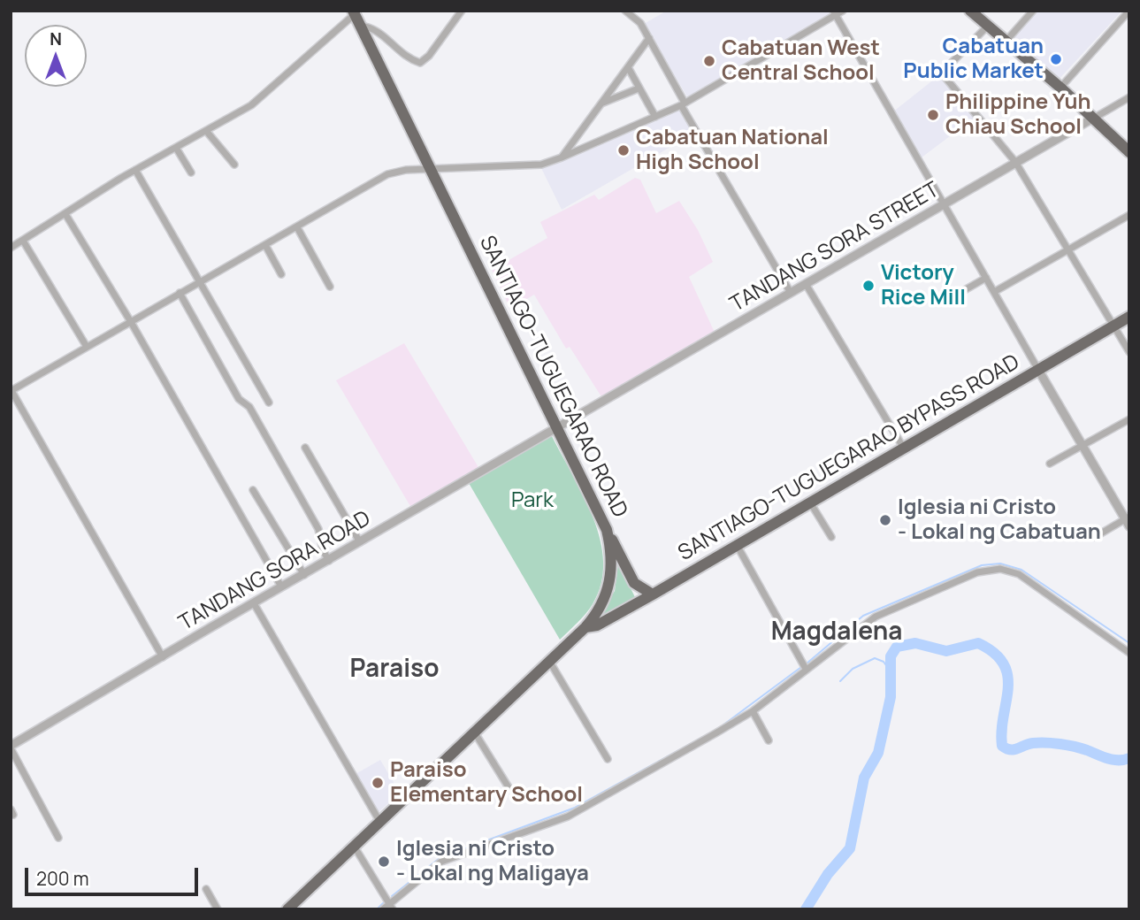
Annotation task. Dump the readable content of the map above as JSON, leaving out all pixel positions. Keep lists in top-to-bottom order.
{
  "streets": {
    "highway": ["SANTIAGO-TUGUEGARAO ROAD", "SANTIAGO-TUGUEGARAO BYPASS ROAD"],
    "street": ["TANDANG SORA STREET", "TANDANG SORA ROAD"]
  },
  "crossings": [
    ["TANDANG SORA STREET", "SANTIAGO-TUGUEGARAO ROAD"],
    ["TANDANG SORA STREET", "TANDANG SORA ROAD"],
    ["SANTIAGO-TUGUEGARAO ROAD", "SANTIAGO-TUGUEGARAO BYPASS ROAD"],
    ["SANTIAGO-TUGUEGARAO ROAD", "TANDANG SORA ROAD"]
  ],
  "districts": ["Magdalena", "Paraiso"],
  "parks": ["Park"],
  "places": [
    "Cabatuan Public Market",
    "Cabatuan West Central School",
    "Philippine Yuh Chiau School",
    "Cabatuan National High School",
    "Victory Rice Mill",
    "Iglesia ni Cristo - Lokal ng Cabatuan",
    "Paraiso Elementary School",
    "Iglesia ni Cristo - Lokal ng Maligaya"
  ],
  "scale_bar": "200 m",
  "north": "top"
}
